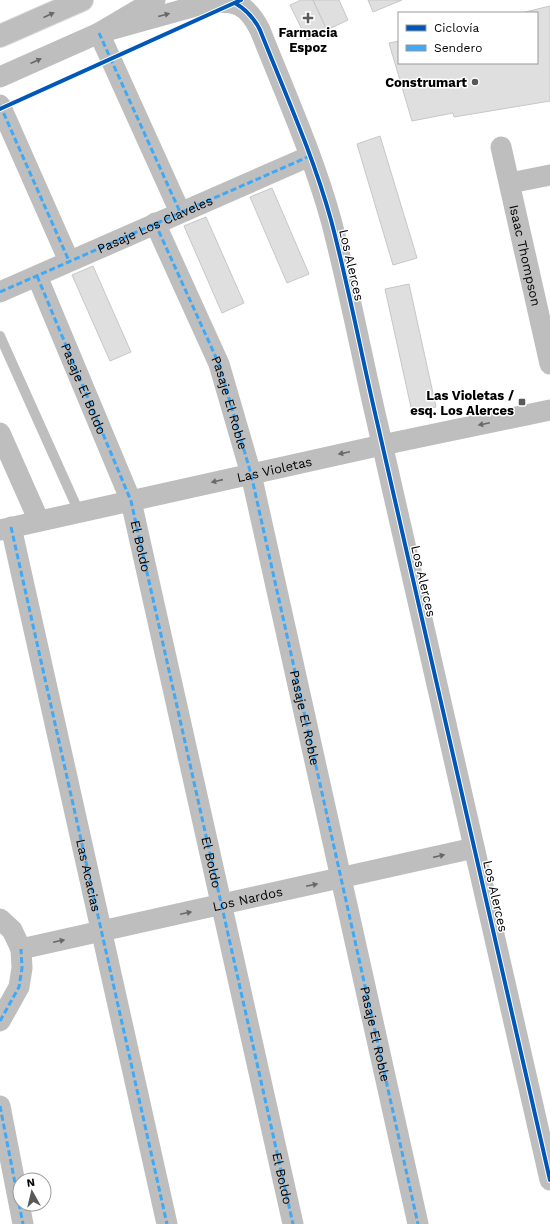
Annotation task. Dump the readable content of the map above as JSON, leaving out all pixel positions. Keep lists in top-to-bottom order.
{
  "streets": {
    "street": [
      "Pasaje Los Claveles",
      "Isaac Thompson",
      "Los Alerces",
      "Pasaje El Boldo",
      "Pasaje El Roble",
      "Las Violetas",
      "El Boldo",
      "Las Acacias",
      "Los Nardos"
    ]
  },
  "crossings": [
    ["Pasaje Los Claveles", "Los Alerces"],
    ["Pasaje Los Claveles", "Pasaje El Boldo"],
    ["Pasaje Los Claveles", "Pasaje El Roble"],
    ["Los Alerces", "Las Violetas"],
    ["Los Alerces", "Los Nardos"],
    ["Pasaje El Boldo", "Las Violetas"],
    ["Pasaje El Boldo", "El Boldo"],
    ["Pasaje El Roble", "Las Violetas"],
    ["Pasaje El Roble", "Los Nardos"],
    ["Las Violetas", "El Boldo"],
    ["Las Violetas", "Las Acacias"],
    ["El Boldo", "Los Nardos"],
    ["Las Acacias", "Los Nardos"]
  ],
  "one_way": ["Las Violetas", "Los Nardos"],
  "places": {
    "health": ["Farmacia Espoz"],
    "other": ["Construmart"],
    "transit": ["Las Violetas / esq. Los Alerces"]
  },
  "legend": ["Ciclovía", "Sendero"],
  "north": "top"
}
